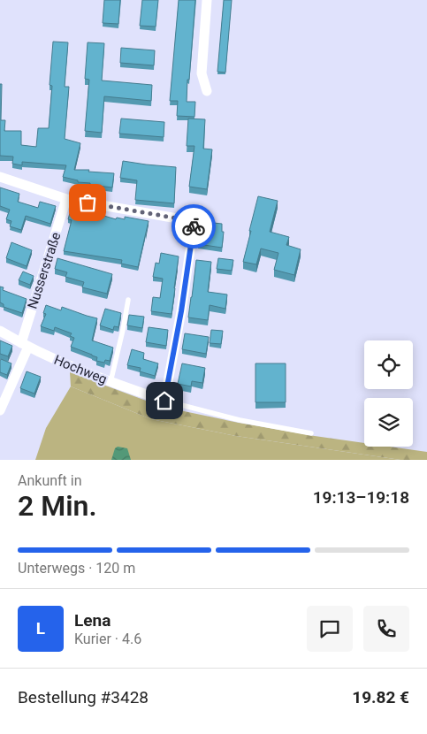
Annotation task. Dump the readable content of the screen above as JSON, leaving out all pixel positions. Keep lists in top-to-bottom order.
{
  "streets": {
    "street": ["Nusserstraße", "Hochweg"]
  },
  "crossings": [
    ["Nusserstraße", "Hochweg"]
  ],
  "page": {
    "heading": ["2 Min.", "Ankunft in", "19:13–19:18"],
    "panel": [
      "Lena",
      "Kurier · 4.6",
      "Bestellung #3428",
      "19.82 €"
    ],
    "bar": "Unterwegs · 120 m",
    "round": "L"
  }
}
